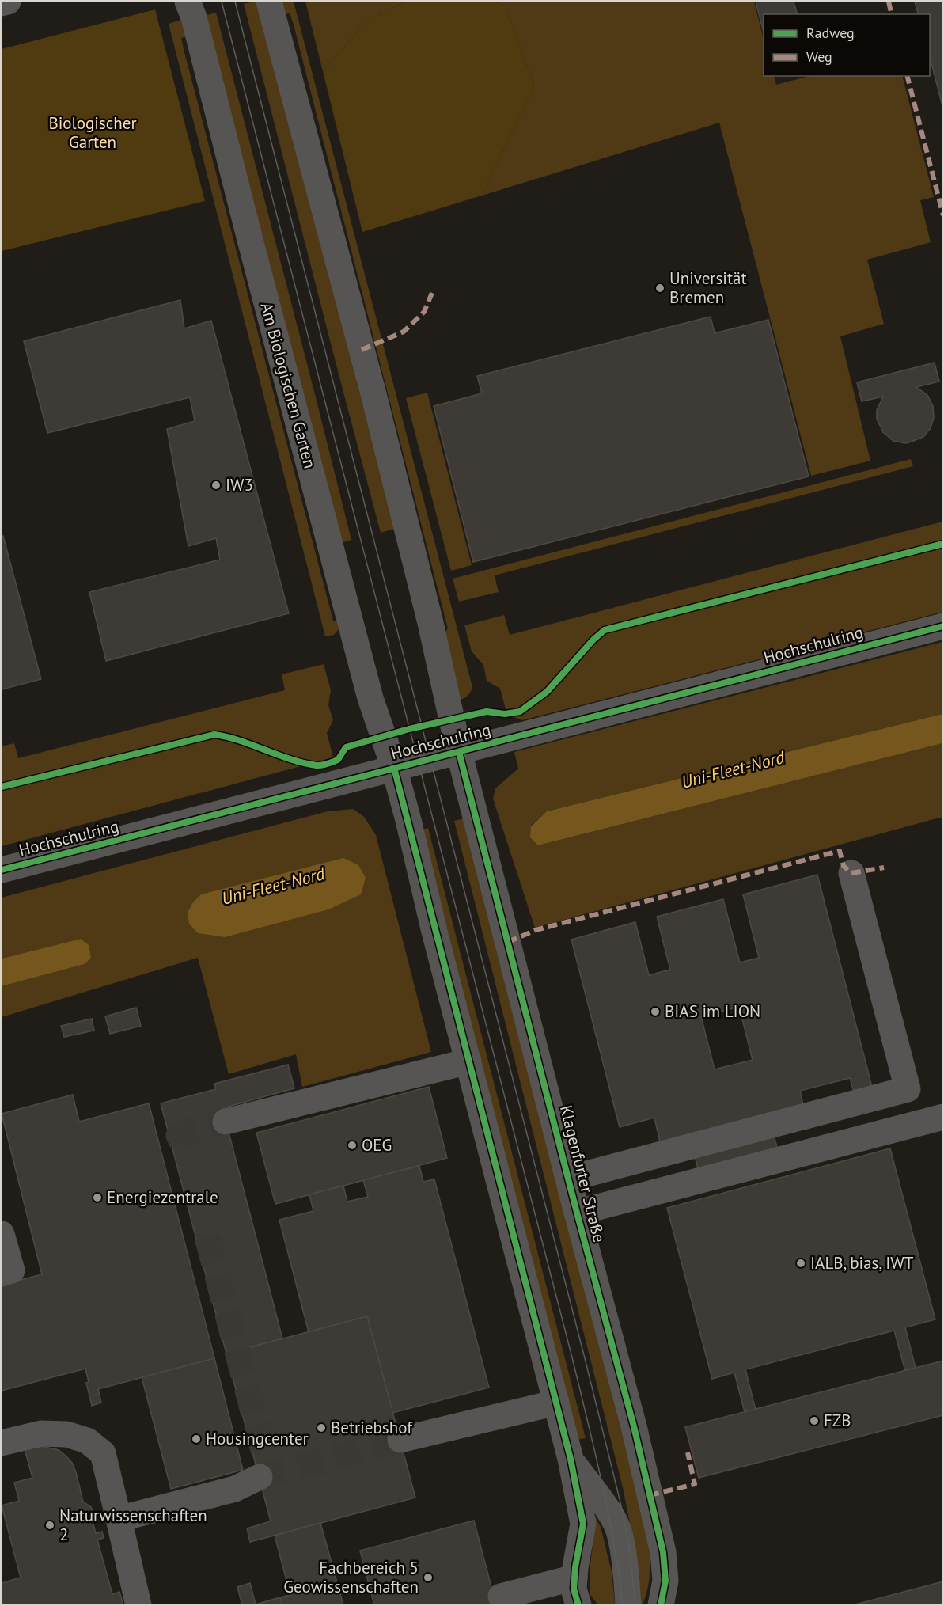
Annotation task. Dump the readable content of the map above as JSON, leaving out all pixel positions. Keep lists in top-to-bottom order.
{
  "streets": {
    "street": ["Am Biologischen Garten", "Hochschulring", "Klagenfurter Straße"]
  },
  "crossings": [
    ["Am Biologischen Garten", "Hochschulring"],
    ["Hochschulring", "Klagenfurter Straße"]
  ],
  "water": ["Uni-Fleet-Nord"],
  "parks": ["Biologischer Garten"],
  "places": [
    "Universität Bremen",
    "IW3",
    "BIAS im LION",
    "OEG",
    "Energiezentrale",
    "IALB, bias, IWT",
    "FZB",
    "Betriebshof",
    "Housingcenter",
    "Naturwissenschaften 2",
    "Fachbereich 5 Geowissenschaften"
  ],
  "legend": ["Radweg", "Weg"]
}
